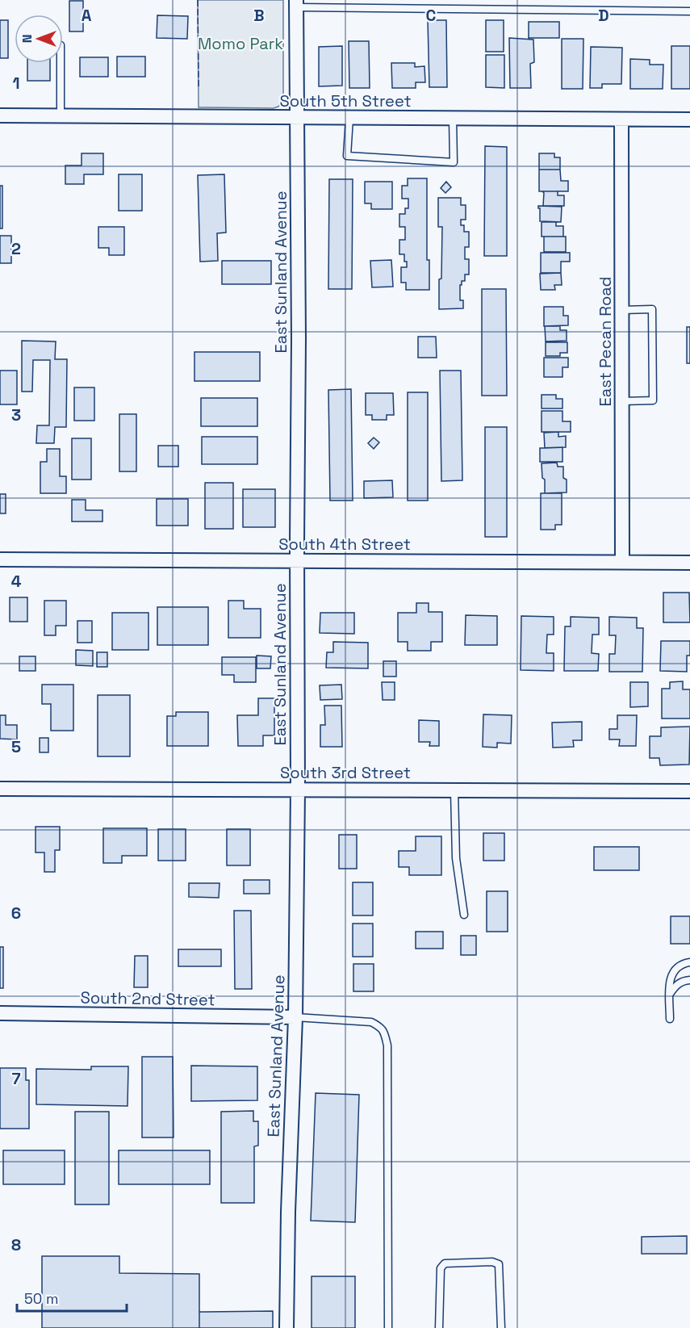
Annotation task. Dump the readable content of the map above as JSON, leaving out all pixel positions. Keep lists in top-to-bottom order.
{
  "streets": {
    "street": [
      "South 5th Street",
      "East Sunland Avenue",
      "East Pecan Road",
      "South 4th Street",
      "South 3rd Street",
      "South 2nd Street"
    ]
  },
  "crossings": [
    ["South 5th Street", "East Sunland Avenue"],
    ["South 5th Street", "East Pecan Road"],
    ["East Sunland Avenue", "South 4th Street"],
    ["East Sunland Avenue", "South 3rd Street"],
    ["East Sunland Avenue", "South 2nd Street"],
    ["East Pecan Road", "South 4th Street"]
  ],
  "parks": ["Momo Park"],
  "scale_bar": "50 m",
  "north": "left",
  "grid": {
    "columns": [
      "A",
      "B",
      "C",
      "D"
    ],
    "rows": [
      "1",
      "2",
      "3",
      "4",
      "5",
      "6",
      "7",
      "8"
    ]
  }
}
